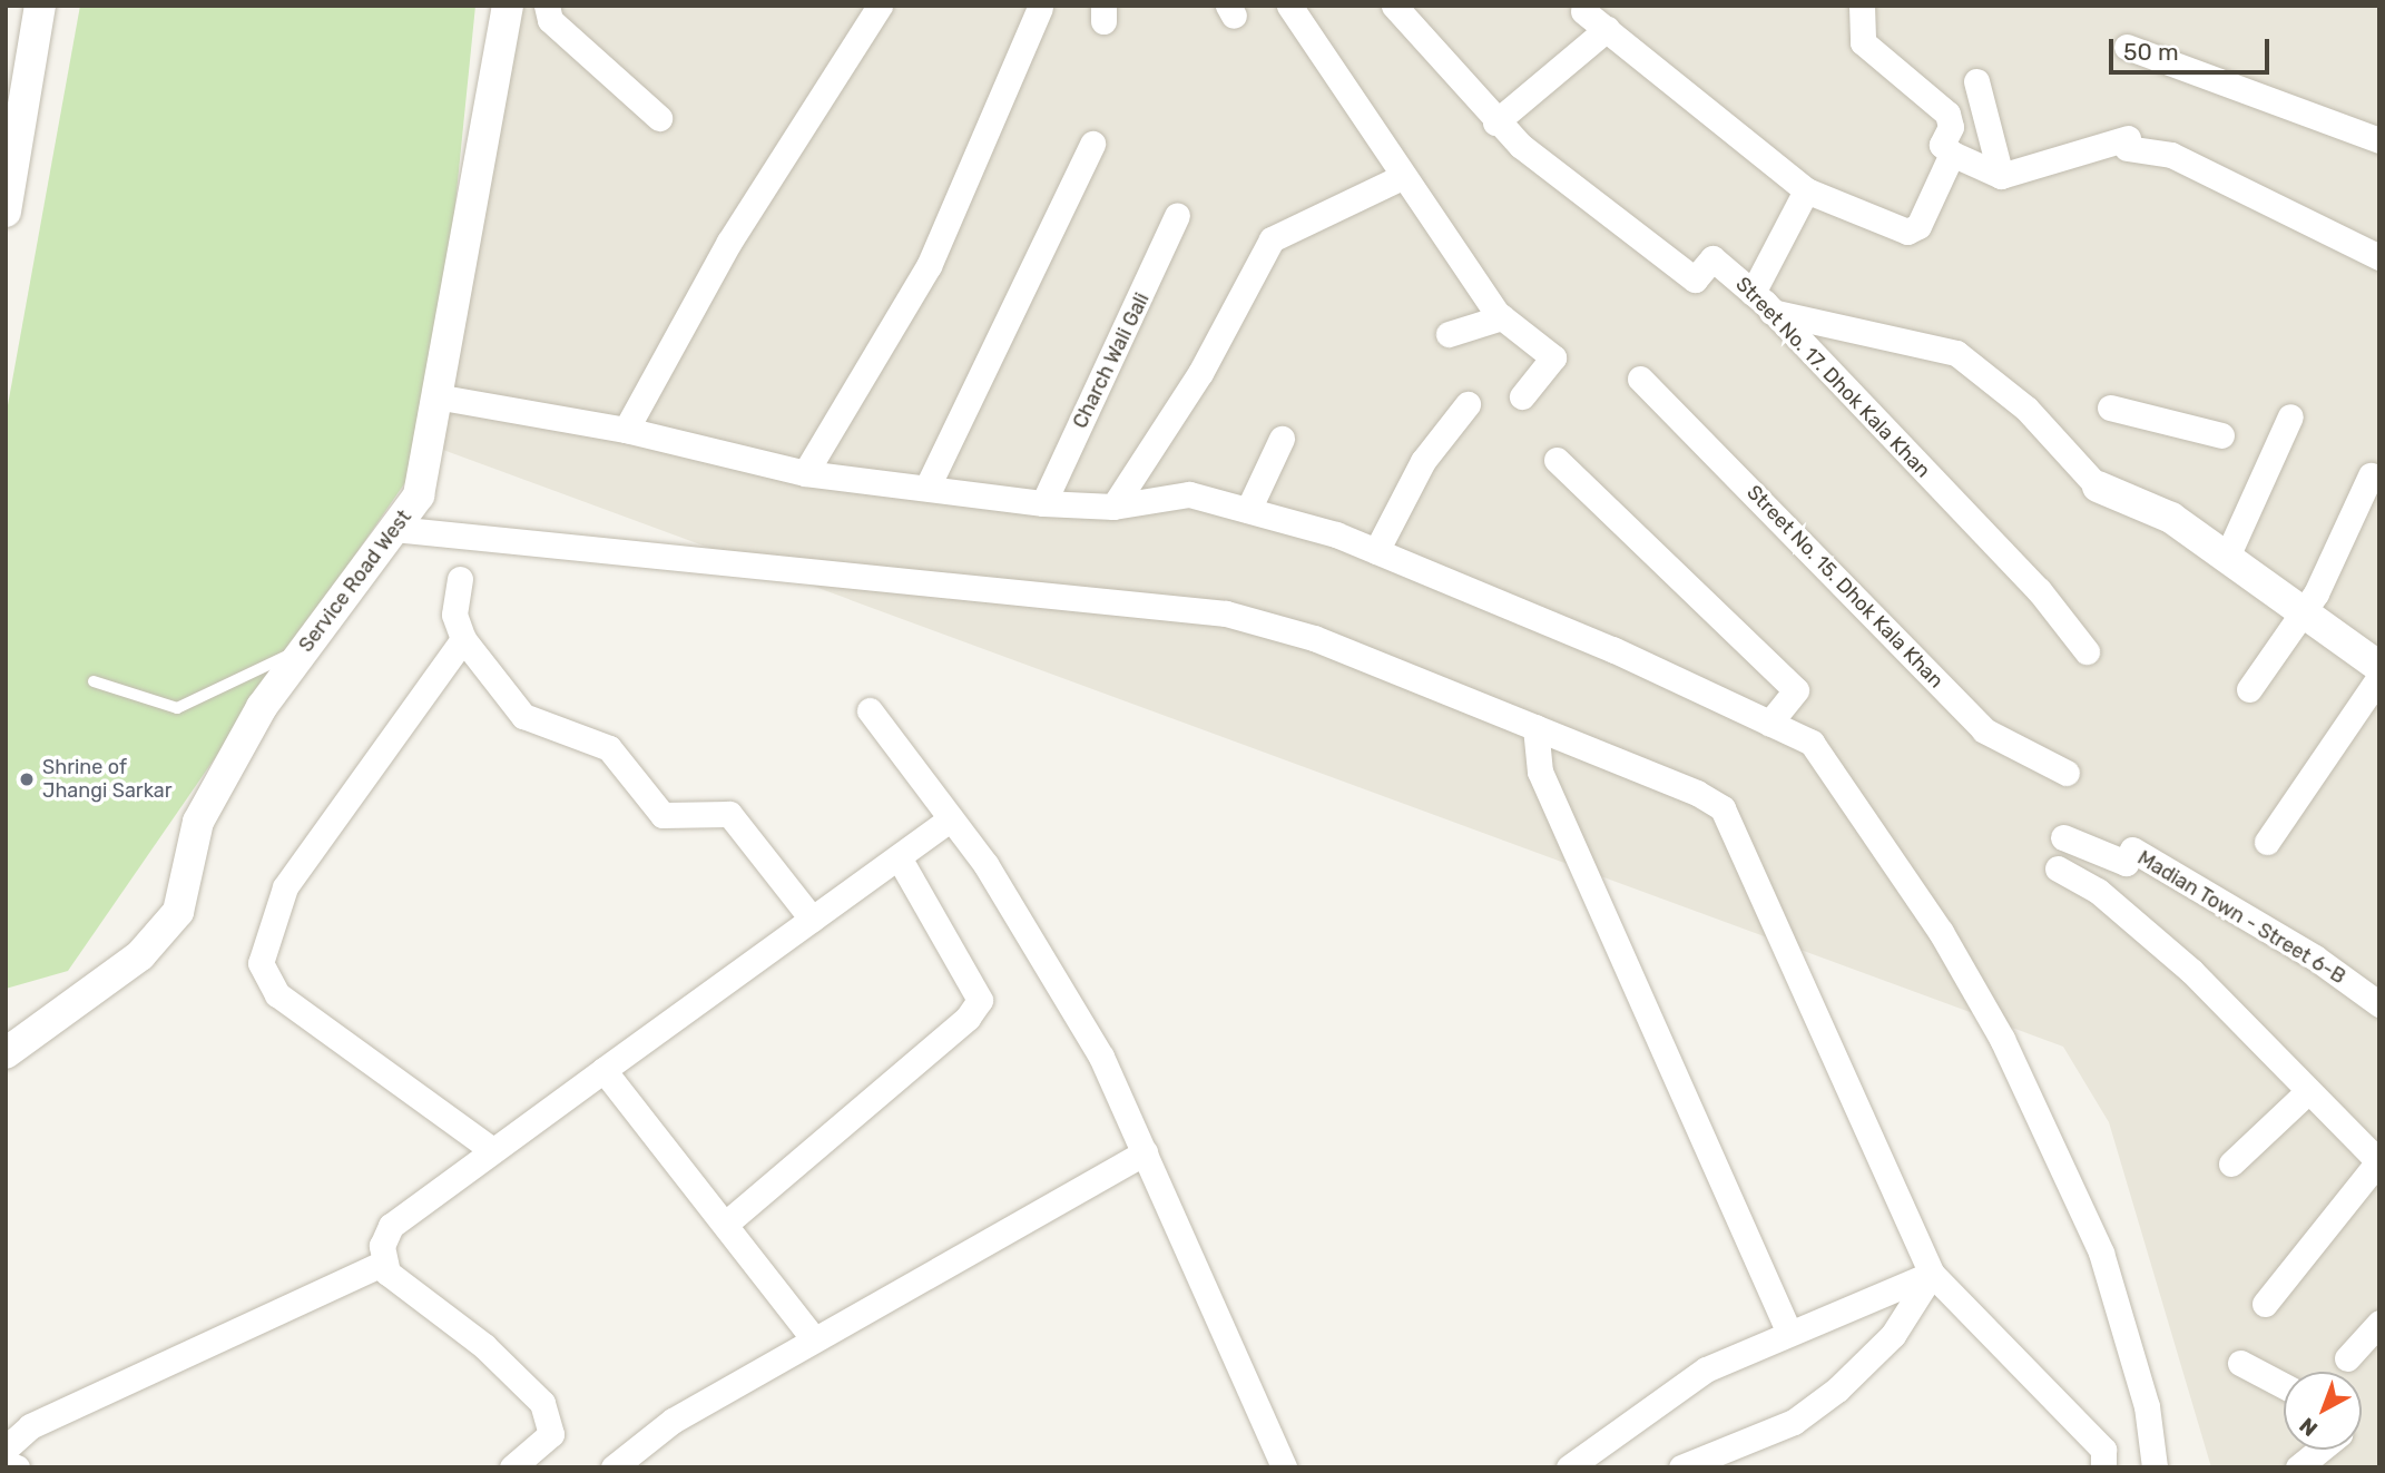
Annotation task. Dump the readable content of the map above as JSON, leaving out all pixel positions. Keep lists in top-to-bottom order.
{
  "streets": {
    "street": [
      "Charch Wali Gali",
      "Street No. 17. Dhok Kala Khan",
      "Service Road West",
      "Street No. 15. Dhok Kala Khan",
      "Madian Town - Street 6-B"
    ]
  },
  "places": ["Shrine of Jhangi Sarkar"],
  "scale_bar": "50 m",
  "north": "bottom left"
}
